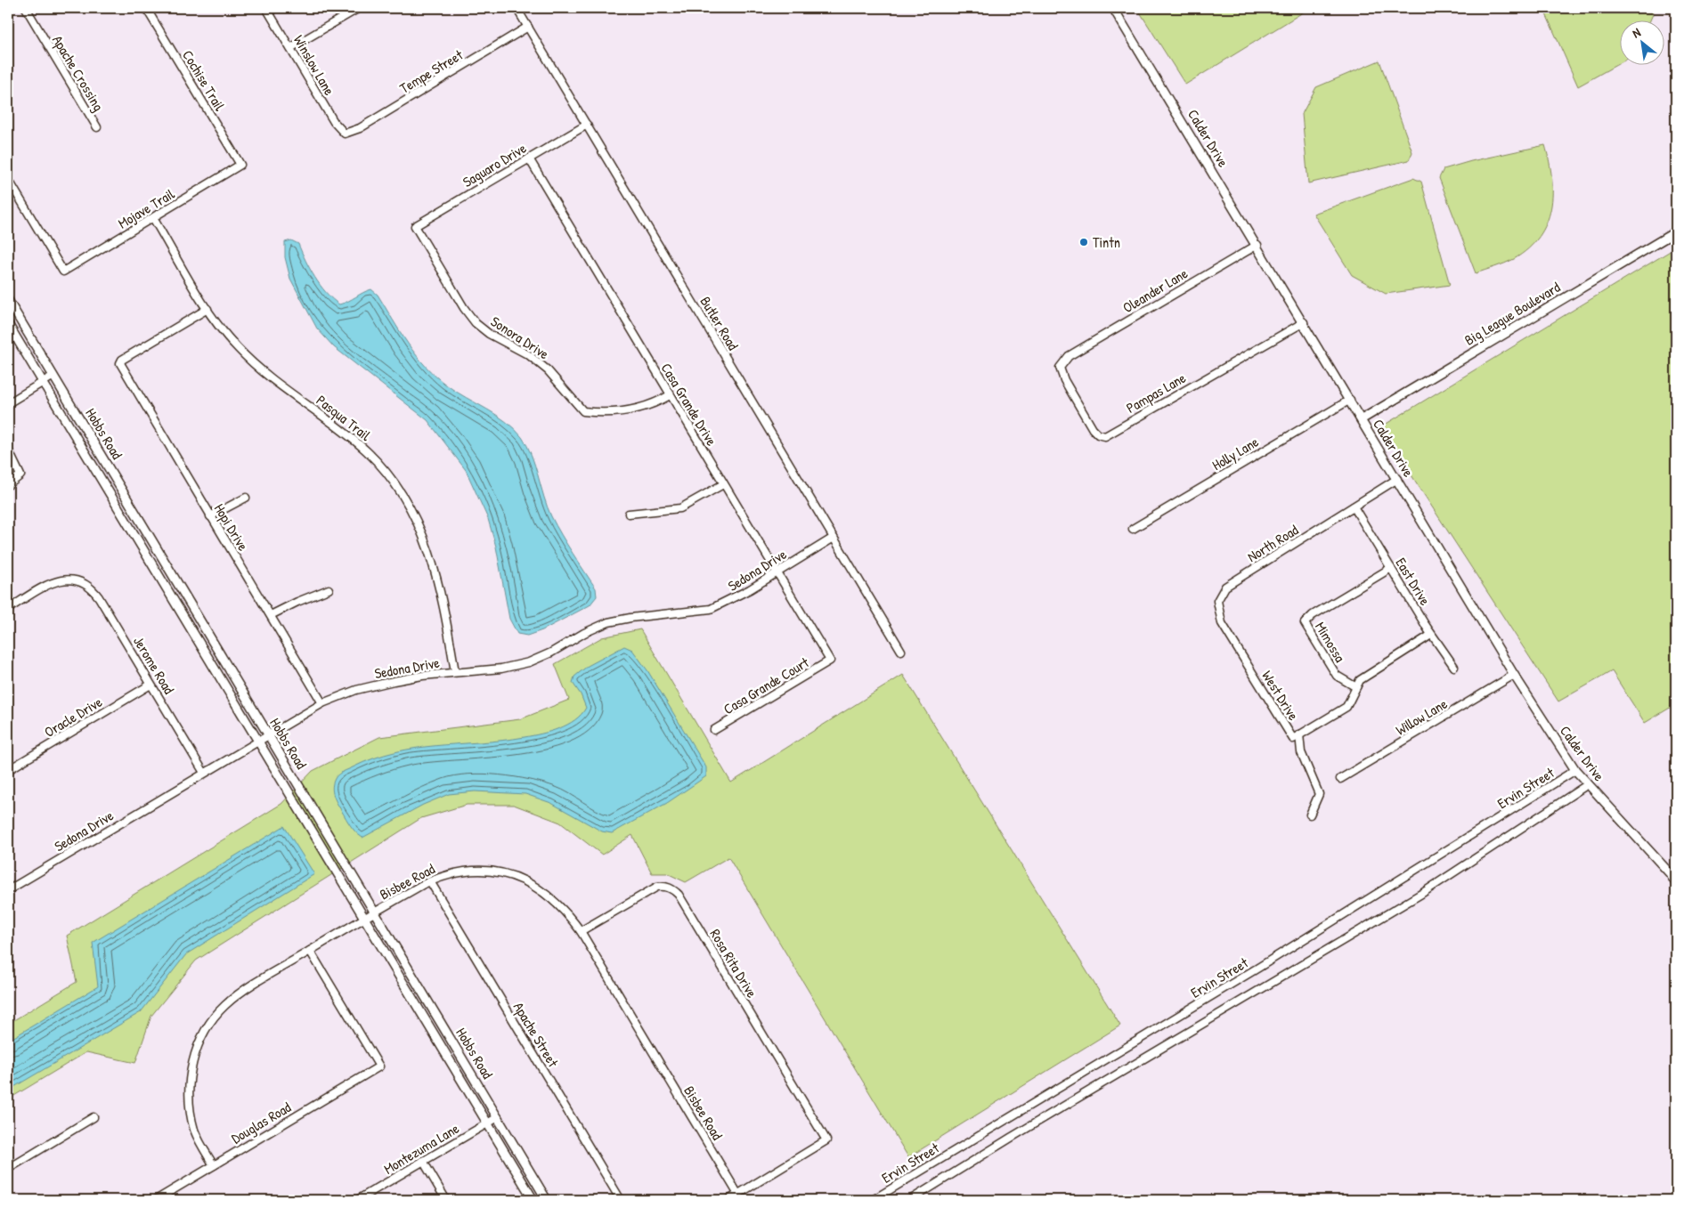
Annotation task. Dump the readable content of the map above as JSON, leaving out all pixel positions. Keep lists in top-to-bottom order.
{
  "streets": {
    "street": [
      "Winslow Lane",
      "Tempe Street",
      "Apache Crossing",
      "Cochise Trail",
      "Calder Drive",
      "Saguaro Drive",
      "Mojave Trail",
      "Oleander Lane",
      "Big League Boulevard",
      "Butler Road",
      "Sonora Drive",
      "Pampas Lane",
      "Casa Grande Drive",
      "Pasqua Trail",
      "Hobbs Road",
      "Holly Lane",
      "Hopi Drive",
      "North Road",
      "Sedona Drive",
      "East Drive",
      "Mimossa",
      "Jerome Road",
      "Casa Grande Court",
      "West Drive",
      "Oracle Drive",
      "Willow Lane",
      "Ervin Street",
      "Bisbee Road",
      "Rosa Rita Drive",
      "Apache Street",
      "Douglas Road",
      "Montezuma Lane"
    ]
  },
  "crossings": [
    ["Winslow Lane", "Tempe Street"],
    ["Tempe Street", "Butler Road"],
    ["Cochise Trail", "Mojave Trail"],
    ["Calder Drive", "Oleander Lane"],
    ["Calder Drive", "Big League Boulevard"],
    ["Calder Drive", "Pampas Lane"],
    ["Calder Drive", "Holly Lane"],
    ["Calder Drive", "North Road"],
    ["Calder Drive", "Willow Lane"],
    ["Calder Drive", "Ervin Street"],
    ["Saguaro Drive", "Butler Road"],
    ["Saguaro Drive", "Sonora Drive"],
    ["Saguaro Drive", "Casa Grande Drive"],
    ["Mojave Trail", "Pasqua Trail"],
    ["Oleander Lane", "Pampas Lane"],
    ["Butler Road", "Sedona Drive"],
    ["Sonora Drive", "Casa Grande Drive"],
    ["Casa Grande Drive", "Sedona Drive"],
    ["Casa Grande Drive", "Casa Grande Court"],
    ["Pasqua Trail", "Hopi Drive"],
    ["Pasqua Trail", "Sedona Drive"],
    ["Hobbs Road", "Sedona Drive"],
    ["Hobbs Road", "Bisbee Road"],
    ["Hobbs Road", "Montezuma Lane"],
    ["Hopi Drive", "Sedona Drive"],
    ["North Road", "East Drive"],
    ["North Road", "West Drive"],
    ["Sedona Drive", "Jerome Road"],
    ["East Drive", "Mimossa"],
    ["Jerome Road", "Oracle Drive"],
    ["Bisbee Road", "Rosa Rita Drive"],
    ["Bisbee Road", "Apache Street"],
    ["Bisbee Road", "Douglas Road"]
  ],
  "places": ["Tintn"],
  "north": "top left"
}
